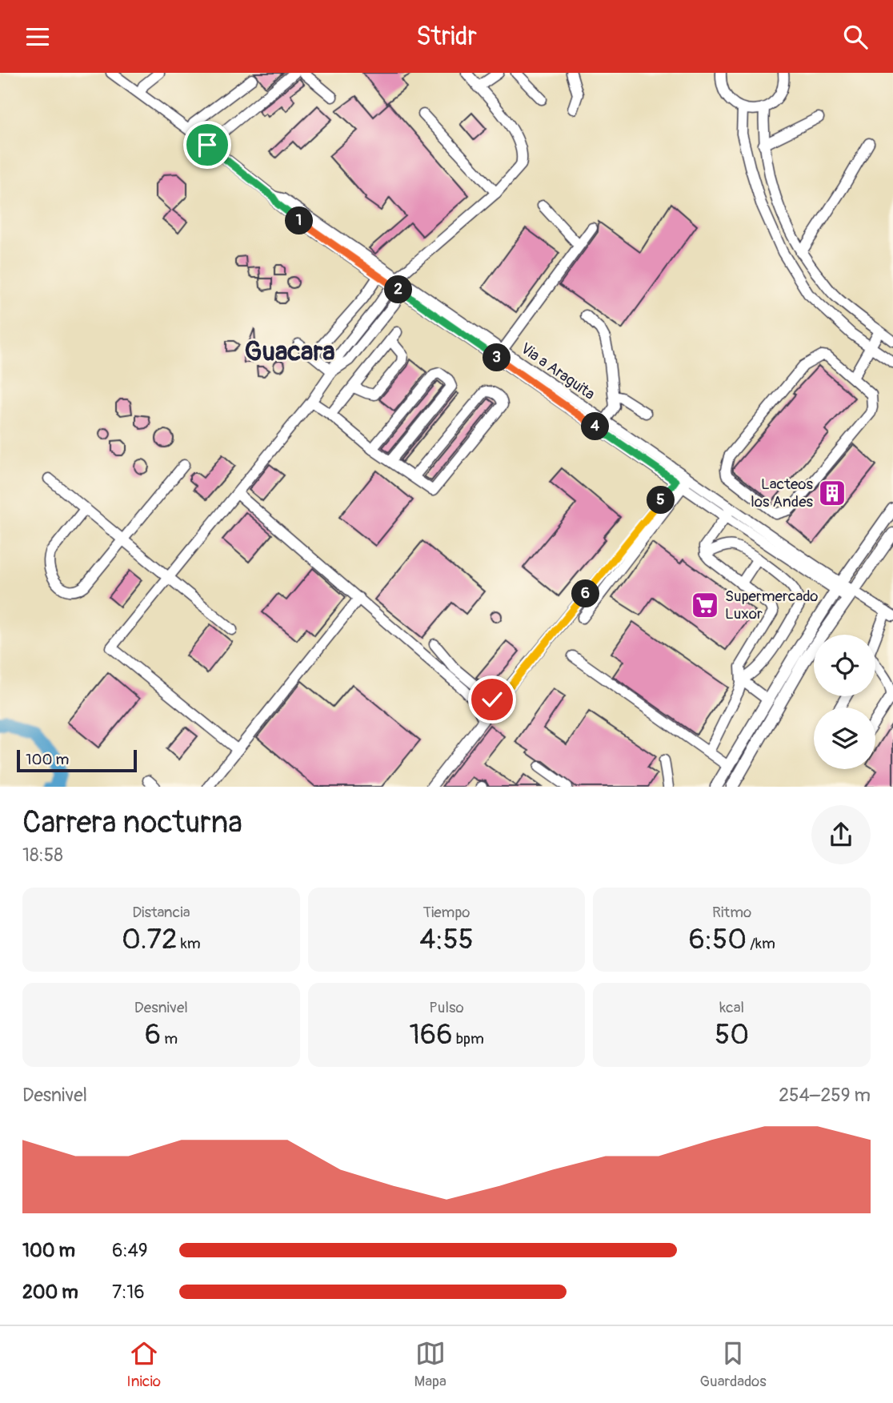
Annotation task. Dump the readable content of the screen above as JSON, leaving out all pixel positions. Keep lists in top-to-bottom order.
{
  "streets": {
    "street": ["Via a Araguita"]
  },
  "districts": ["Guacara"],
  "places": {
    "building": ["Lacteos los Andes"],
    "supermarket": ["Supermercado Luxor"]
  },
  "scale_bar": "100 m",
  "page": {
    "header": "Stridr",
    "pins": [
      "1",
      "2",
      "3",
      "4",
      "5",
      "6"
    ],
    "scale": "100 m",
    "heading": ["Carrera nocturna", "18:58"],
    "stats": [
      ["Distancia", "0.72 km"],
      ["Tiempo", "4:55"],
      ["Ritmo", "6:50 /km"],
      ["Desnivel", "6 m"],
      ["Pulso", "166 bpm"],
      ["kcal", "50"]
    ],
    "chart": ["Desnivel", "254–259 m"],
    "list": [
      {
        "name": "100 m",
        "note": "6:49"
      },
      {
        "name": "200 m",
        "note": "7:16"
      }
    ],
    "tabs": ["Inicio", "Mapa", "Guardados"]
  }
}
